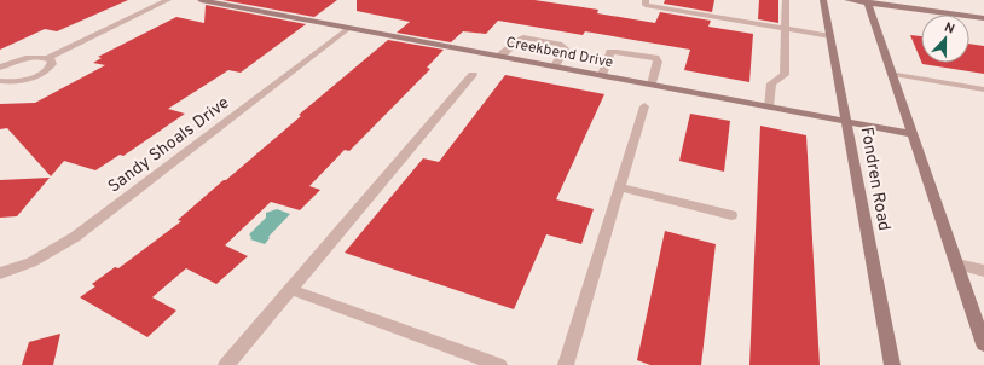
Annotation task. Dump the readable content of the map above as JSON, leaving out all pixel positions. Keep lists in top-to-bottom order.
{
  "streets": {
    "main road": ["Creekbend Drive", "Fondren Road"],
    "street": ["Sandy Shoals Drive"]
  },
  "crossings": [
    ["Creekbend Drive", "Sandy Shoals Drive"],
    ["Creekbend Drive", "Fondren Road"]
  ],
  "north": "top"
}
